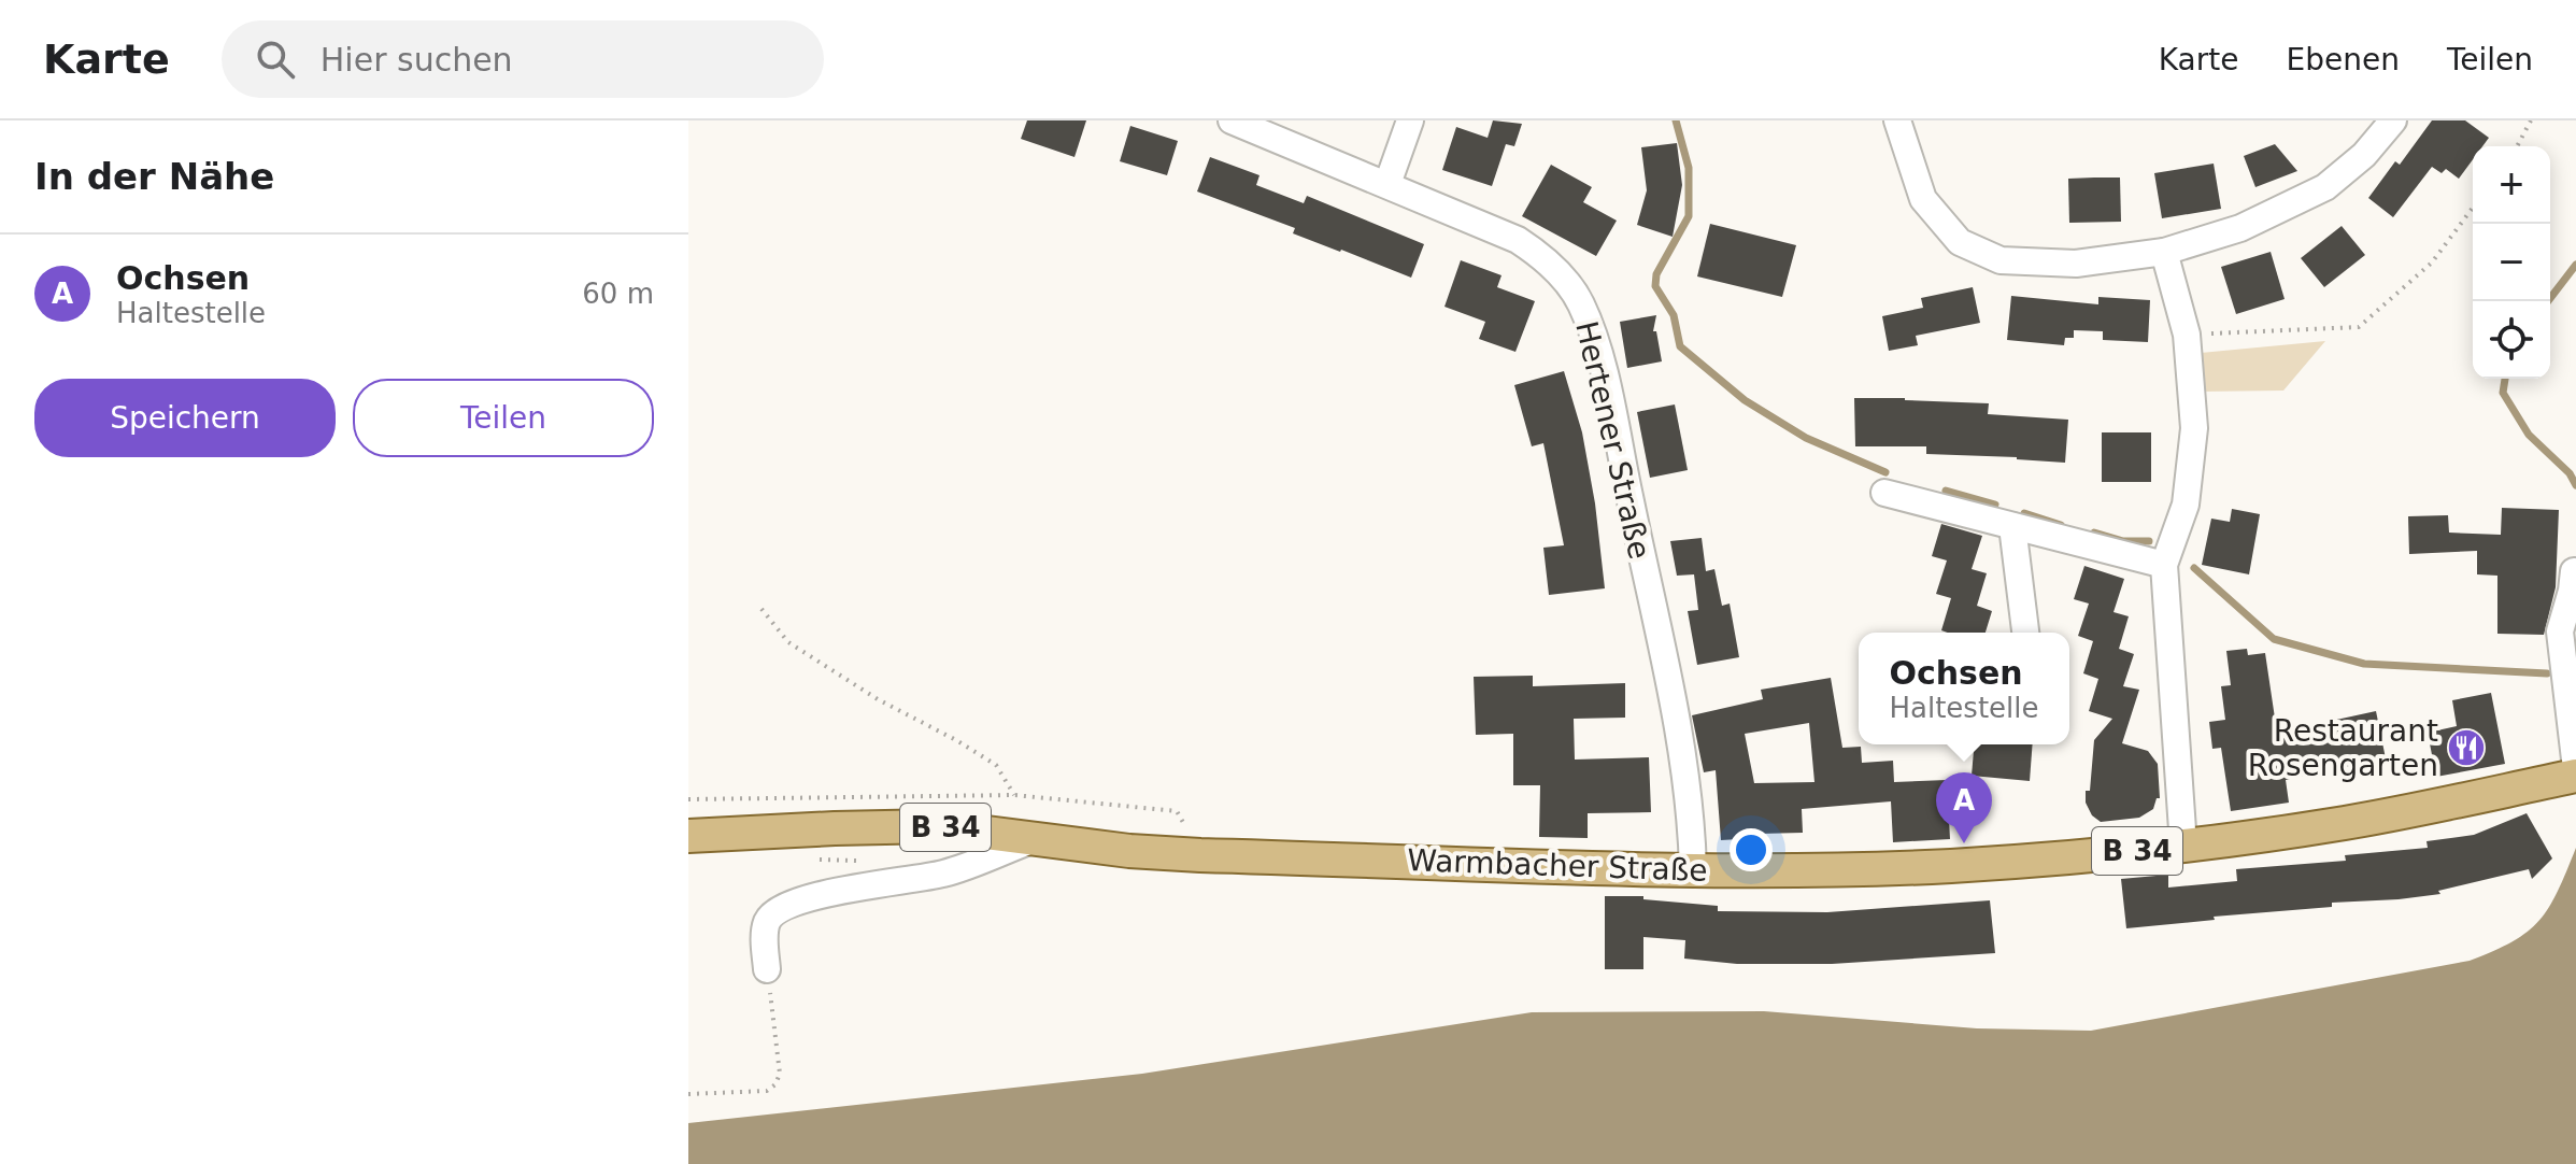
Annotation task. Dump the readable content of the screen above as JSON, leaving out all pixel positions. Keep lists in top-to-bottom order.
{
  "streets": {
    "main road": ["B 34", "Warmbacher Straße"],
    "street": ["Hertener Straße"]
  },
  "crossings": [
    ["Hertener Straße", "Warmbacher Straße"]
  ],
  "places": {
    "restaurant": ["Restaurant Rosengarten"]
  },
  "page": {
    "header": "Karte",
    "search": "Hier suchen",
    "nav": ["Karte", "Ebenen", "Teilen"],
    "heading": "In der Nähe",
    "map_buttons": ["+", "−"],
    "list": [
      {
        "mark": "A",
        "name": "Ochsen",
        "note": "Haltestelle",
        "value": "60 m"
      }
    ],
    "buttons": ["Speichern", "Teilen"],
    "popup": ["Ochsen", "Haltestelle"],
    "pins": "A"
  }
}
